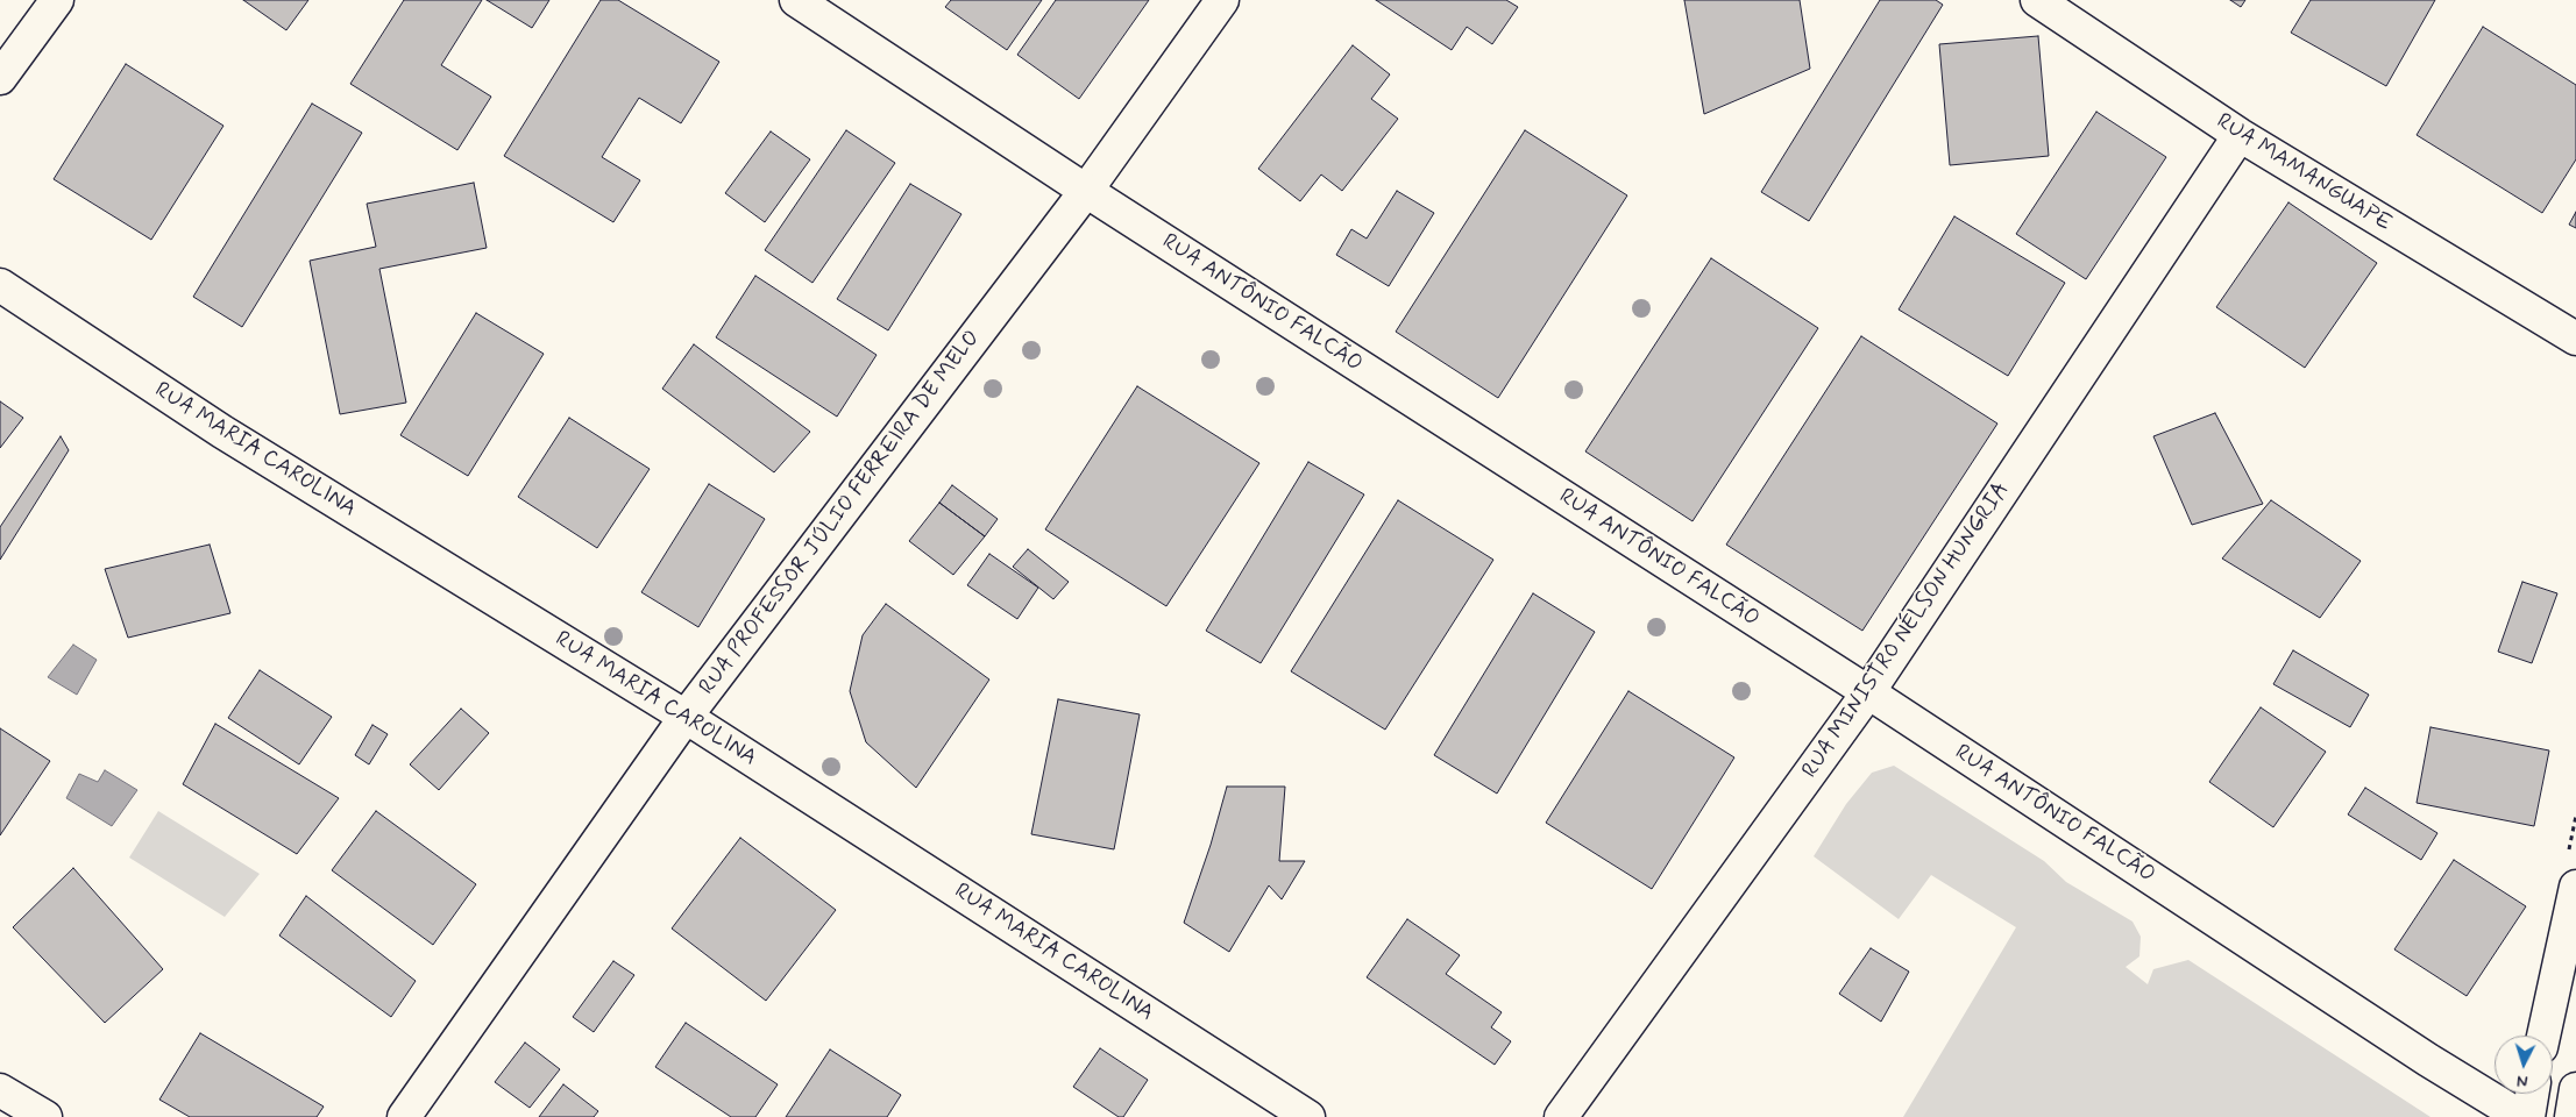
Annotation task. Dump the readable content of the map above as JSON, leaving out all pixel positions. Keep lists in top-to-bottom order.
{
  "streets": {
    "street": [
      "RUA MAMANGUAPE",
      "RUA ANTÔNIO FALCÃO",
      "RUA MARIA CAROLINA",
      "RUA PROFESSOR JÚLIO FERREIRA DE MELO",
      "RUA MINISTRO NÉLSON HUNGRIA"
    ]
  },
  "crossings": [
    ["RUA MAMANGUAPE", "RUA MINISTRO NÉLSON HUNGRIA"],
    ["RUA ANTÔNIO FALCÃO", "RUA PROFESSOR JÚLIO FERREIRA DE MELO"],
    ["RUA ANTÔNIO FALCÃO", "RUA MINISTRO NÉLSON HUNGRIA"],
    ["RUA MARIA CAROLINA", "RUA PROFESSOR JÚLIO FERREIRA DE MELO"]
  ],
  "north": "bottom"
}
